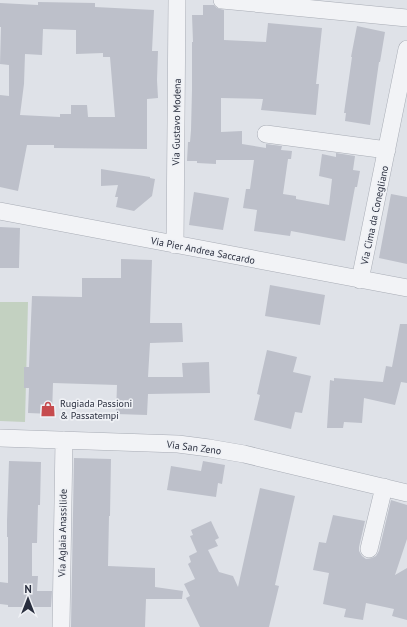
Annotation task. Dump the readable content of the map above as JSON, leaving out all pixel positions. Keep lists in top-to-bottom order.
{
  "streets": {
    "street": [
      "Via Gustavo Modena",
      "Via Cima da Conegliano",
      "Via Pier Andrea Saccardo",
      "Via San Zeno",
      "Via Aglaia Anassilide"
    ]
  },
  "crossings": [
    ["Via Gustavo Modena", "Via Pier Andrea Saccardo"],
    ["Via Cima da Conegliano", "Via Pier Andrea Saccardo"],
    ["Via San Zeno", "Via Aglaia Anassilide"]
  ],
  "places": {
    "shop": ["Rugiada Passioni & Passatempi"]
  },
  "north": "top"
}
